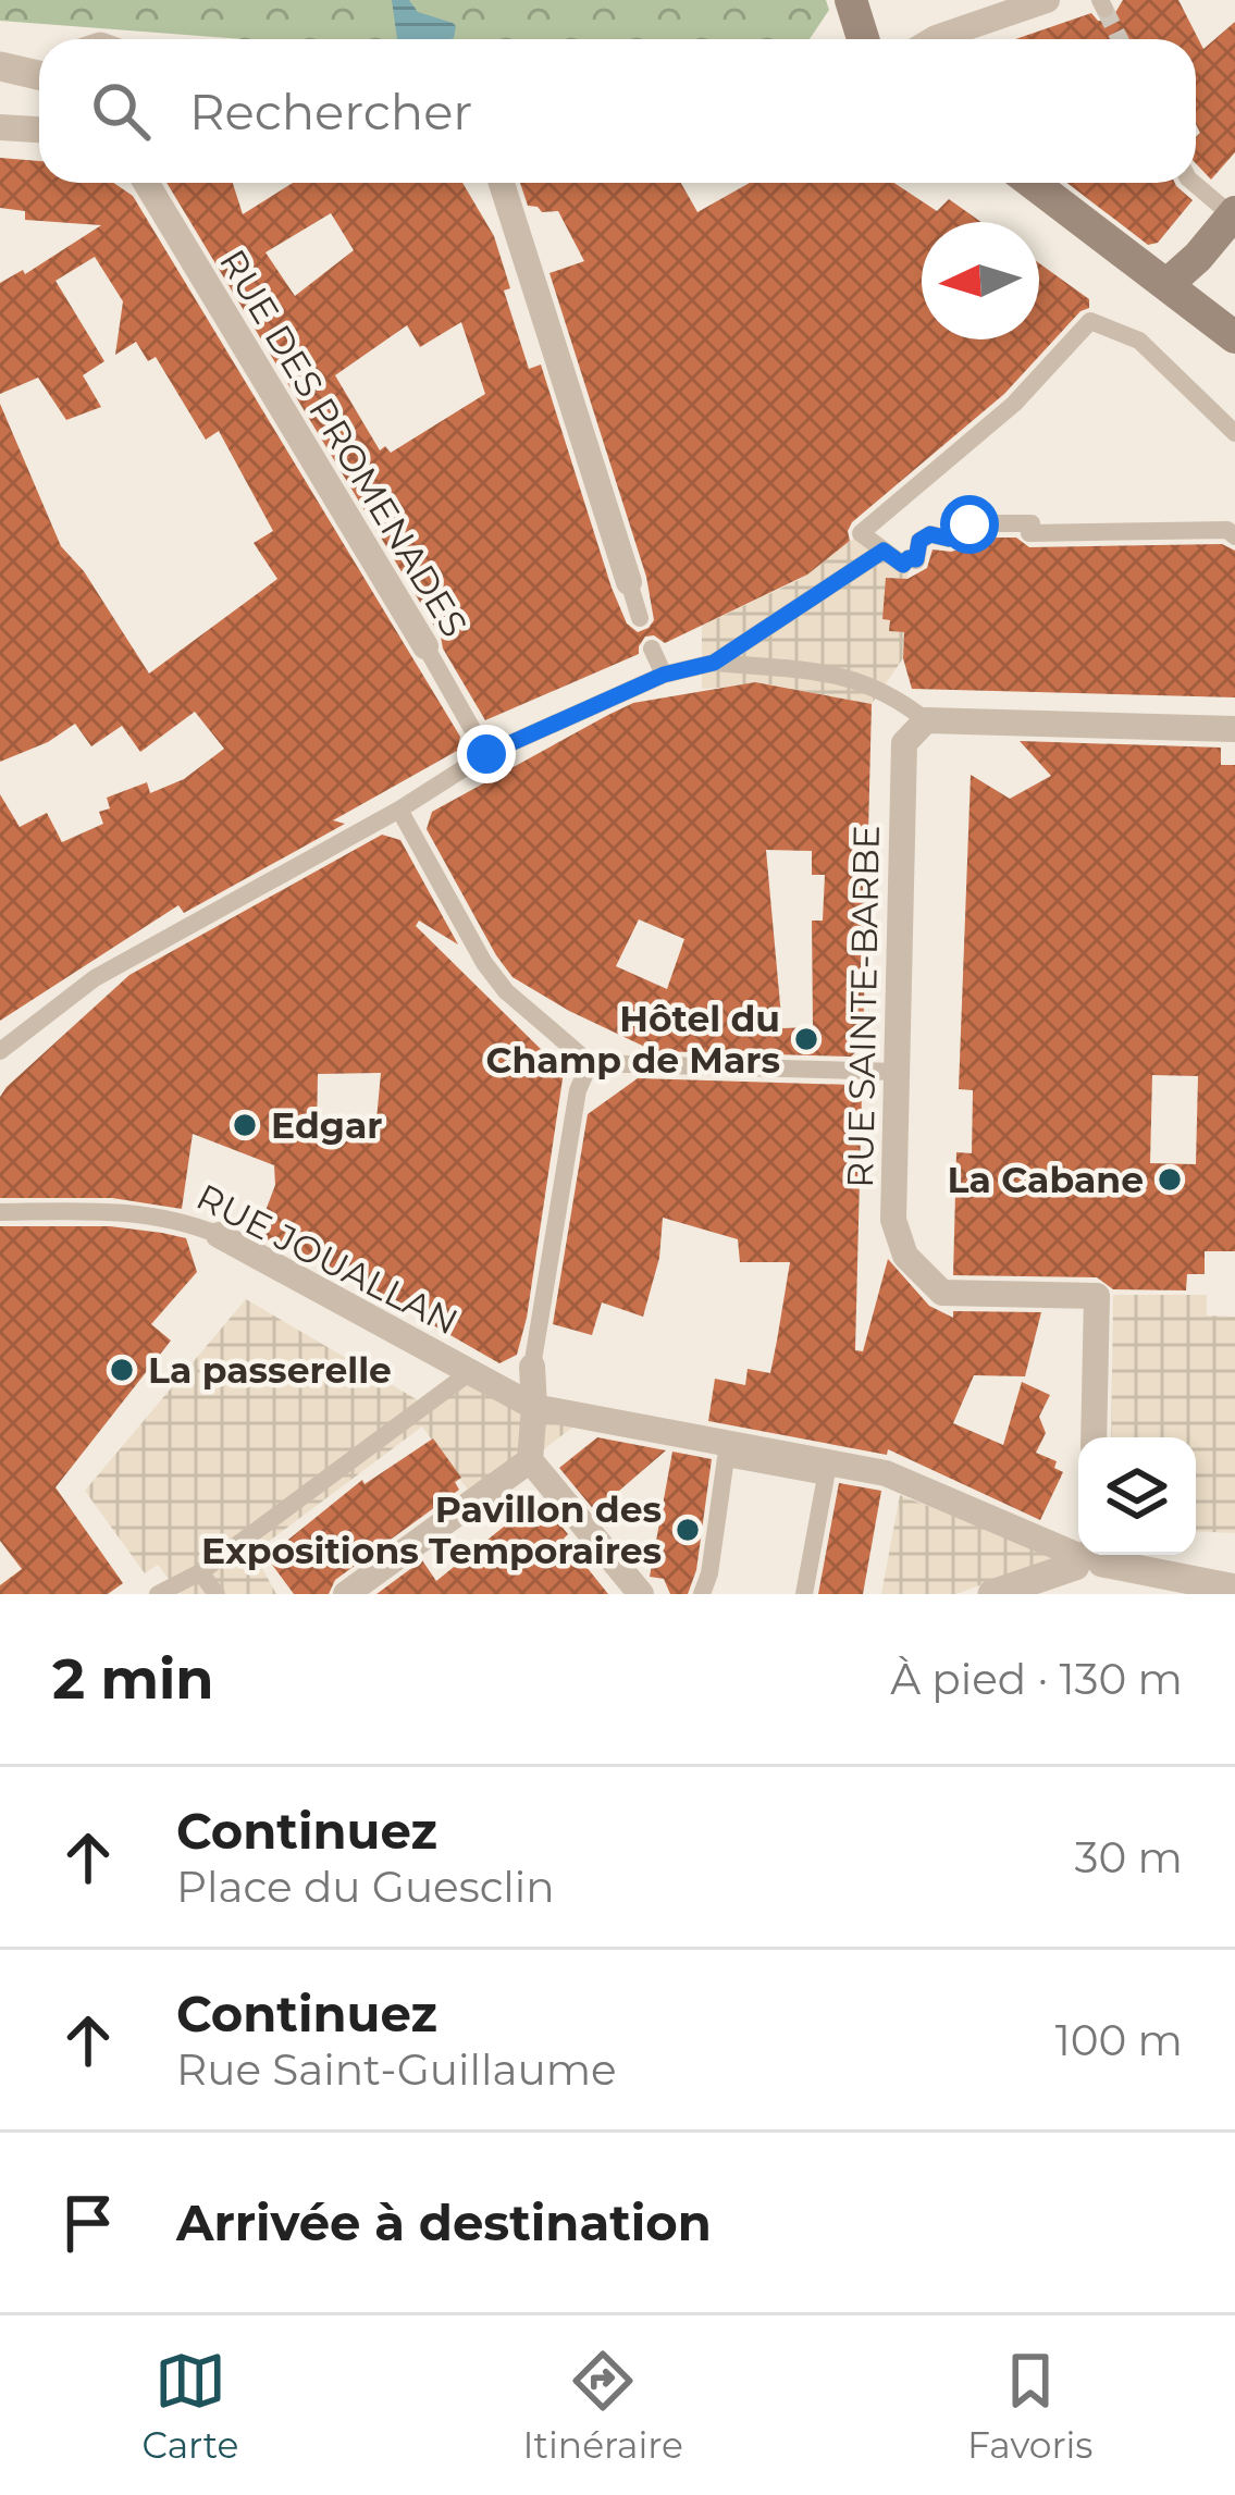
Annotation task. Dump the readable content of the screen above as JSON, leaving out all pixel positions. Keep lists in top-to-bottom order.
{
  "streets": {
    "street": ["RUE DES PROMENADES", "RUE SAINTE-BARBE", "RUE JOUALLAN"]
  },
  "places": [
    "Hôtel du Champ de Mars",
    "Edgar",
    "La Cabane",
    "La passerelle",
    "Pavillon des Expositions Temporaires"
  ],
  "north": "left",
  "page": {
    "search": "Rechercher",
    "heading": ["2 min", "À pied · 130 m"],
    "list": [
      ["Continuez", "Place du Guesclin", "30 m"],
      ["Continuez", "Rue Saint-Guillaume", "100 m"],
      "Arrivée à destination"
    ],
    "nav": ["Carte", "Itinéraire", "Favoris"]
  }
}
